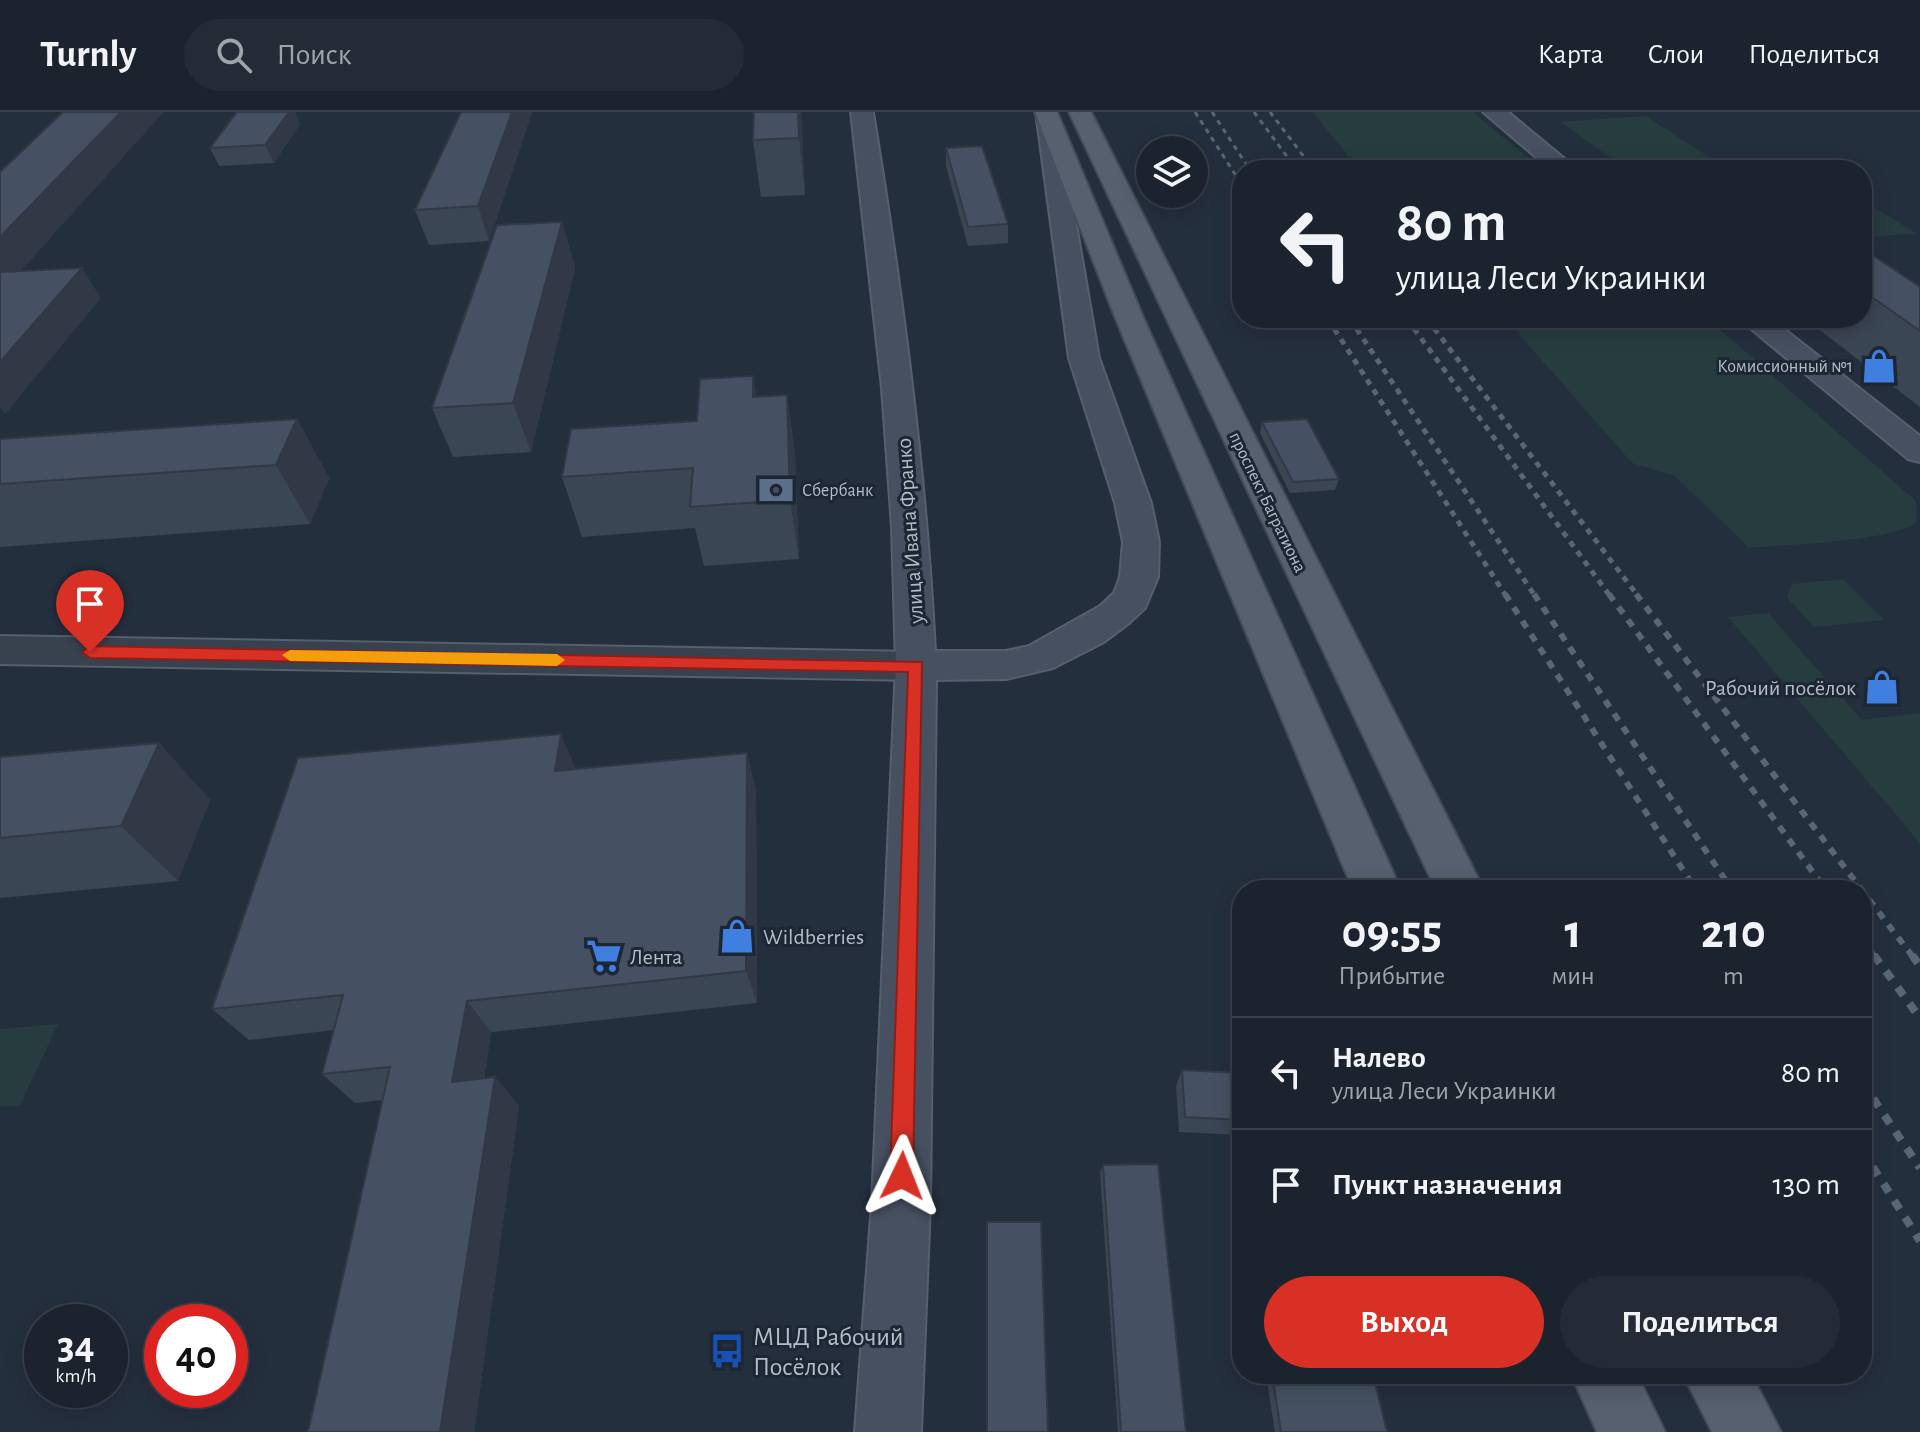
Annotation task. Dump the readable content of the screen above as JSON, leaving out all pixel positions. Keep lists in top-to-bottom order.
{
  "streets": {
    "main road": ["проспект Багратиона"],
    "street": ["улица Ивана Франко"]
  },
  "places": {
    "shop": ["Комиссионный №1", "Рабочий посёлок", "Wildberries"],
    "bank": ["Сбербанк"],
    "supermarket": ["Лента"],
    "bus stop": ["МЦД Рабочий Посёлок"]
  },
  "page": {
    "header": "Turnly",
    "search": "Поиск",
    "nav": ["Карта", "Слои", "Поделиться"],
    "turn": ["80 m", "улица Леси Украинки"],
    "eta": [
      "09:55",
      "Прибытие",
      "1",
      "мин",
      "210",
      "m"
    ],
    "list": [
      {
        "name": "Налево",
        "note": "улица Леси Украинки",
        "value": "80 m"
      },
      {
        "name": "Пункт назначения",
        "value": "130 m"
      }
    ],
    "buttons": ["Выход", "Поделиться"],
    "speed": "34 km/h",
    "limit": "40"
  }
}
